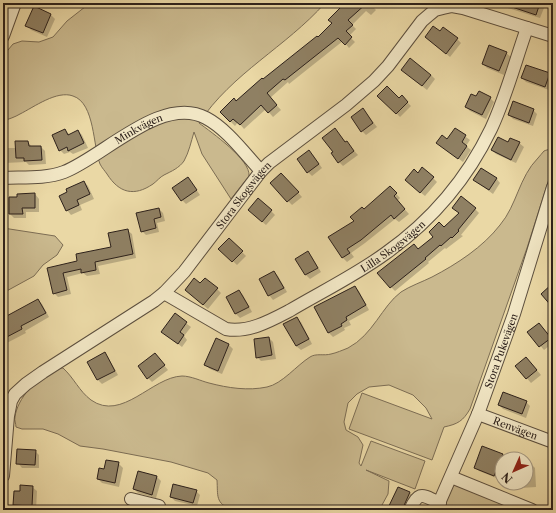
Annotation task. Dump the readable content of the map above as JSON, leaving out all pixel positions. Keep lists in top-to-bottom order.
{
  "streets": {
    "street": [
      "Minkvägen",
      "Stora Skogsvägen",
      "Lilla Skogsvägen",
      "Stora Pukevägen",
      "Renvägen"
    ]
  },
  "crossings": [
    ["Minkvägen", "Stora Skogsvägen"],
    ["Stora Skogsvägen", "Lilla Skogsvägen"],
    ["Stora Pukevägen", "Renvägen"]
  ],
  "north": "bottom left"
}
